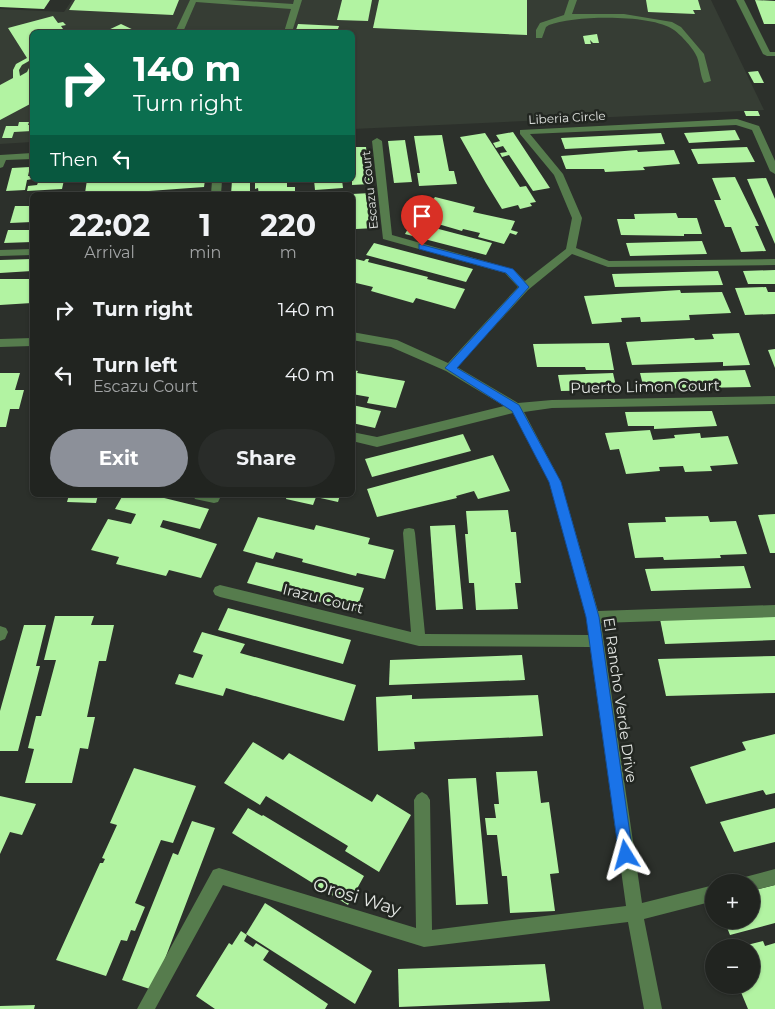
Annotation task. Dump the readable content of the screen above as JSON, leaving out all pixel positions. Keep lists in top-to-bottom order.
{
  "streets": {
    "street": [
      "Liberia Circle",
      "Escazu Court",
      "Puerto Limon Court",
      "Irazu Court",
      "El Rancho Verde Drive",
      "Orosi Way"
    ]
  },
  "crossings": [
    ["Puerto Limon Court", "El Rancho Verde Drive"],
    ["Irazu Court", "El Rancho Verde Drive"],
    ["El Rancho Verde Drive", "Orosi Way"]
  ],
  "page": {
    "turn": ["140 m", "Turn right"],
    "then": "Then",
    "eta": [
      "22:02",
      "Arrival",
      "1",
      "min",
      "220",
      "m"
    ],
    "list": [
      {
        "name": "Turn right",
        "value": "140 m"
      },
      {
        "name": "Turn left",
        "note": "Escazu Court",
        "value": "40 m"
      }
    ],
    "buttons": ["Exit", "Share"],
    "map_buttons": ["+", "−"]
  }
}
